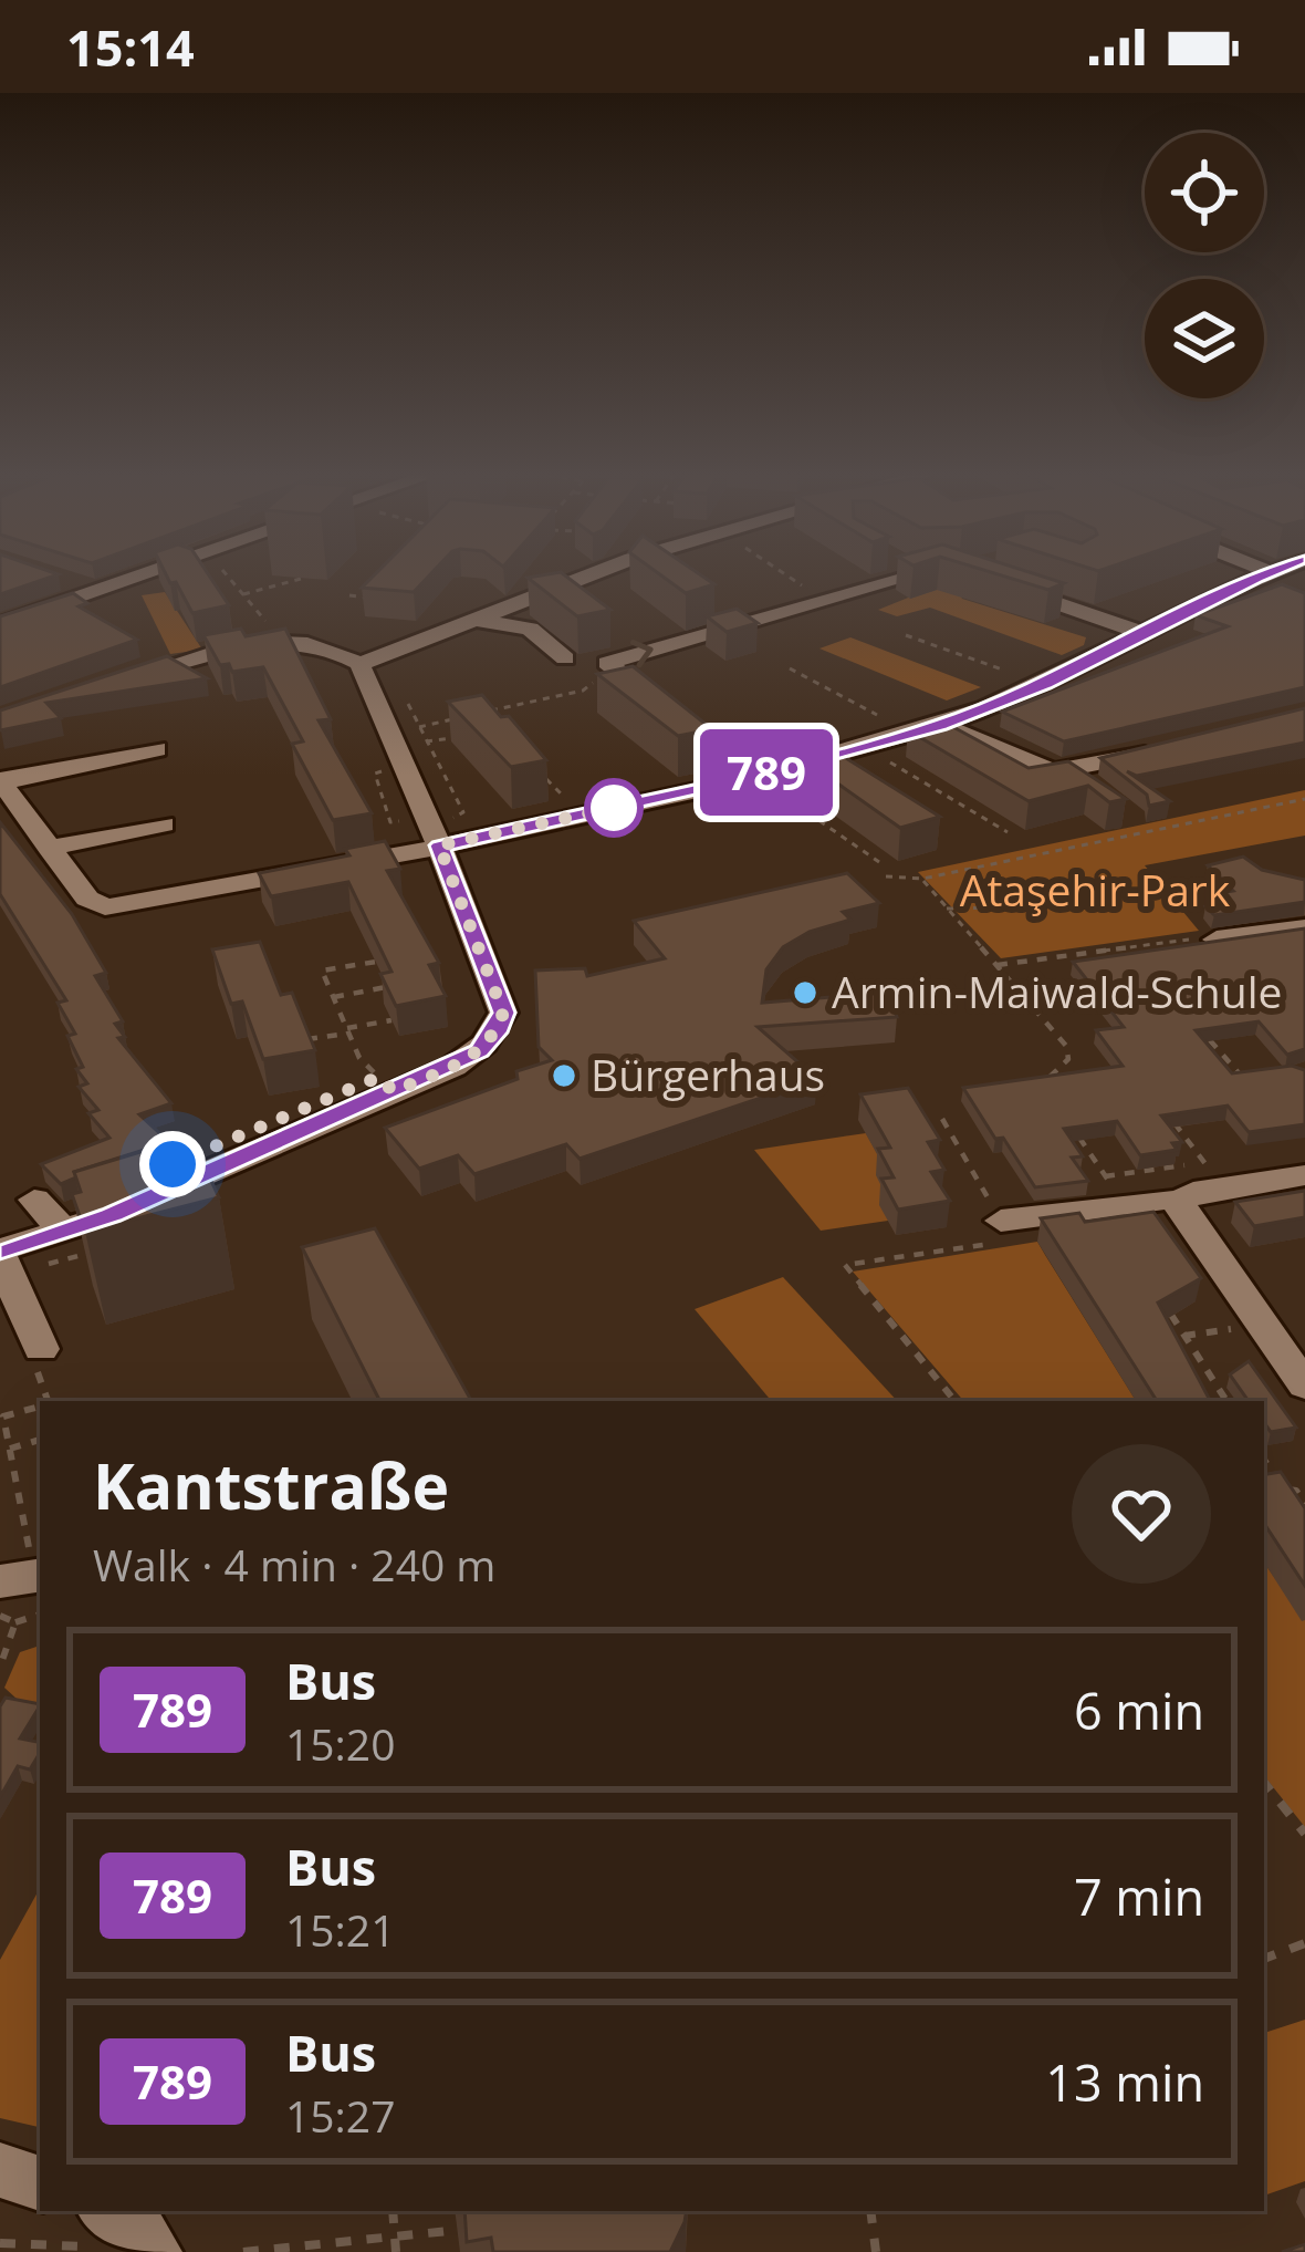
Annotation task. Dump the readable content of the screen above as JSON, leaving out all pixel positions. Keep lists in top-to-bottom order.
{
  "parks": ["Ataşehir-Park"],
  "places": ["Armin-Maiwald-Schule", "Bürgerhaus"],
  "lines": ["bus line 789"],
  "page": {
    "status": "15:14",
    "on_map": "789",
    "heading": ["Kantstraße", "Walk · 4 min · 240 m"],
    "list": [
      {
        "mark": "789",
        "name": "Bus",
        "note": "15:20",
        "value": "6 min"
      },
      {
        "mark": "789",
        "name": "Bus",
        "note": "15:21",
        "value": "7 min"
      },
      {
        "mark": "789",
        "name": "Bus",
        "note": "15:27",
        "value": "13 min"
      }
    ]
  }
}
